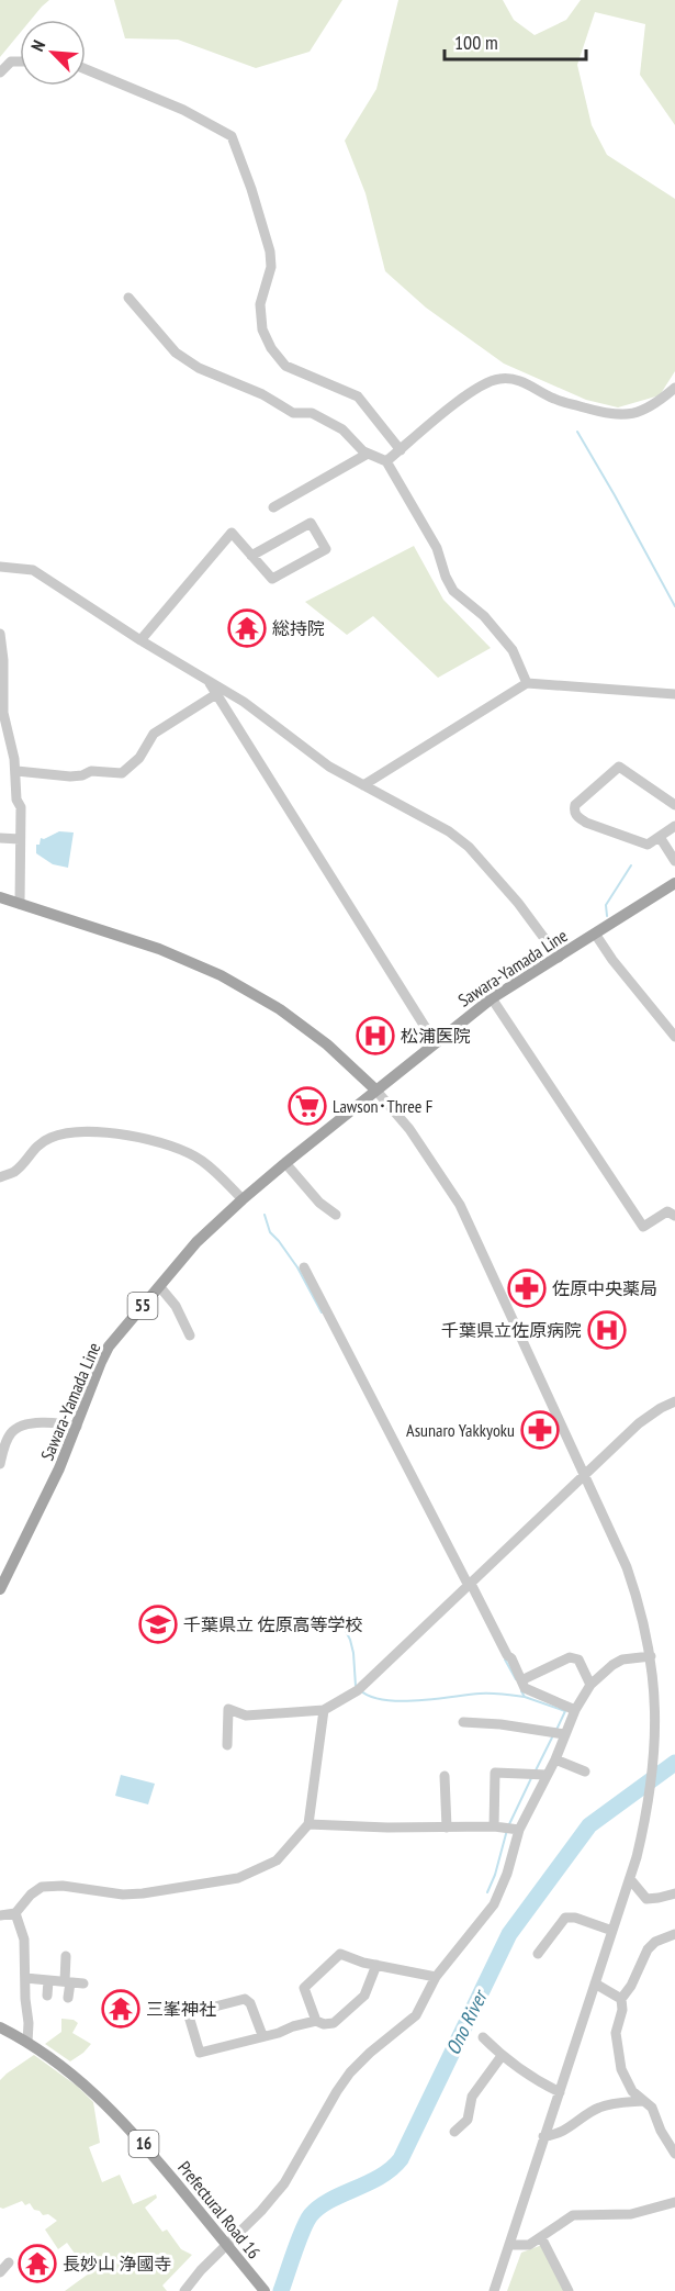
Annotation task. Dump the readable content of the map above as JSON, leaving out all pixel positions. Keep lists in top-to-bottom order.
{
  "streets": {
    "main road": [
      "Sawara-Yamada Line",
      "55",
      "16",
      "Prefectural Road 16"
    ]
  },
  "water": ["Ono River"],
  "places": {
    "temple": ["総持院", "三峯神社", "長妙山 浄國寺"],
    "hospital": ["松浦医院", "千葉県立佐原病院"],
    "supermarket": ["Lawson･Three F"],
    "pharmacy": ["佐原中央薬局", "Asunaro Yakkyoku"],
    "school or university": ["千葉県立 佐原高等学校"]
  },
  "scale_bar": "100 m",
  "north": "top left"
}
